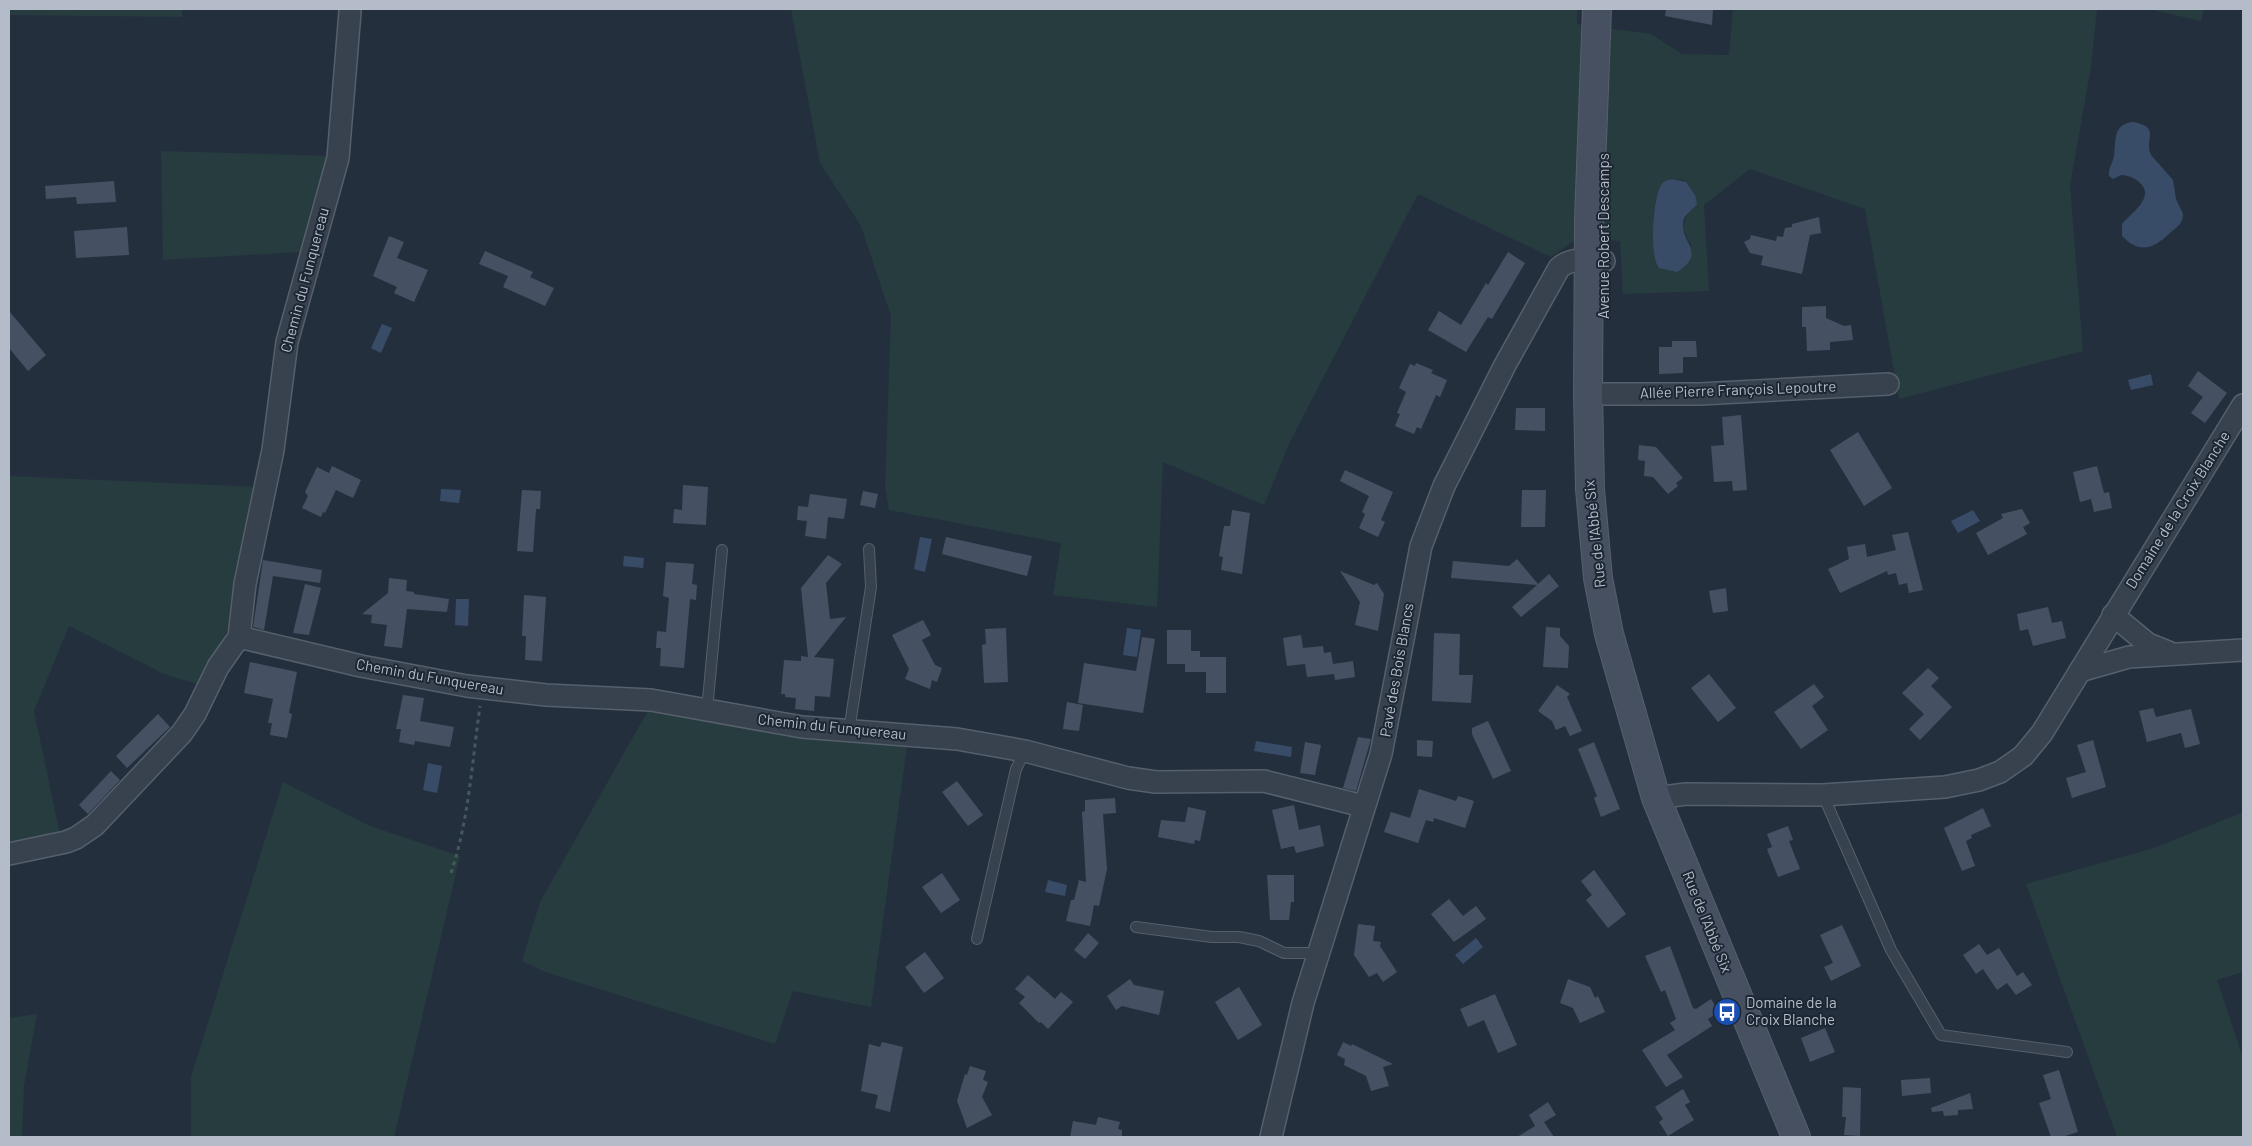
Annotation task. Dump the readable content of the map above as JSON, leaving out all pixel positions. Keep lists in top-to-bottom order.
{
  "streets": {
    "main road": ["Avenue Robert Descamps", "Rue de l'Abbé Six"],
    "street": [
      "Chemin du Funquereau",
      "Allée Pierre François Lepoutre",
      "Domaine de la Croix Blanche",
      "Pavé des Bois Blancs"
    ]
  },
  "crossings": [
    ["Avenue Robert Descamps", "Allée Pierre François Lepoutre"],
    ["Avenue Robert Descamps", "Rue de l'Abbé Six"],
    ["Avenue Robert Descamps", "Pavé des Bois Blancs"],
    ["Chemin du Funquereau", "Pavé des Bois Blancs"],
    ["Domaine de la Croix Blanche", "Rue de l'Abbé Six"]
  ],
  "places": {
    "bus stop": ["Domaine de la Croix Blanche"]
  }
}
